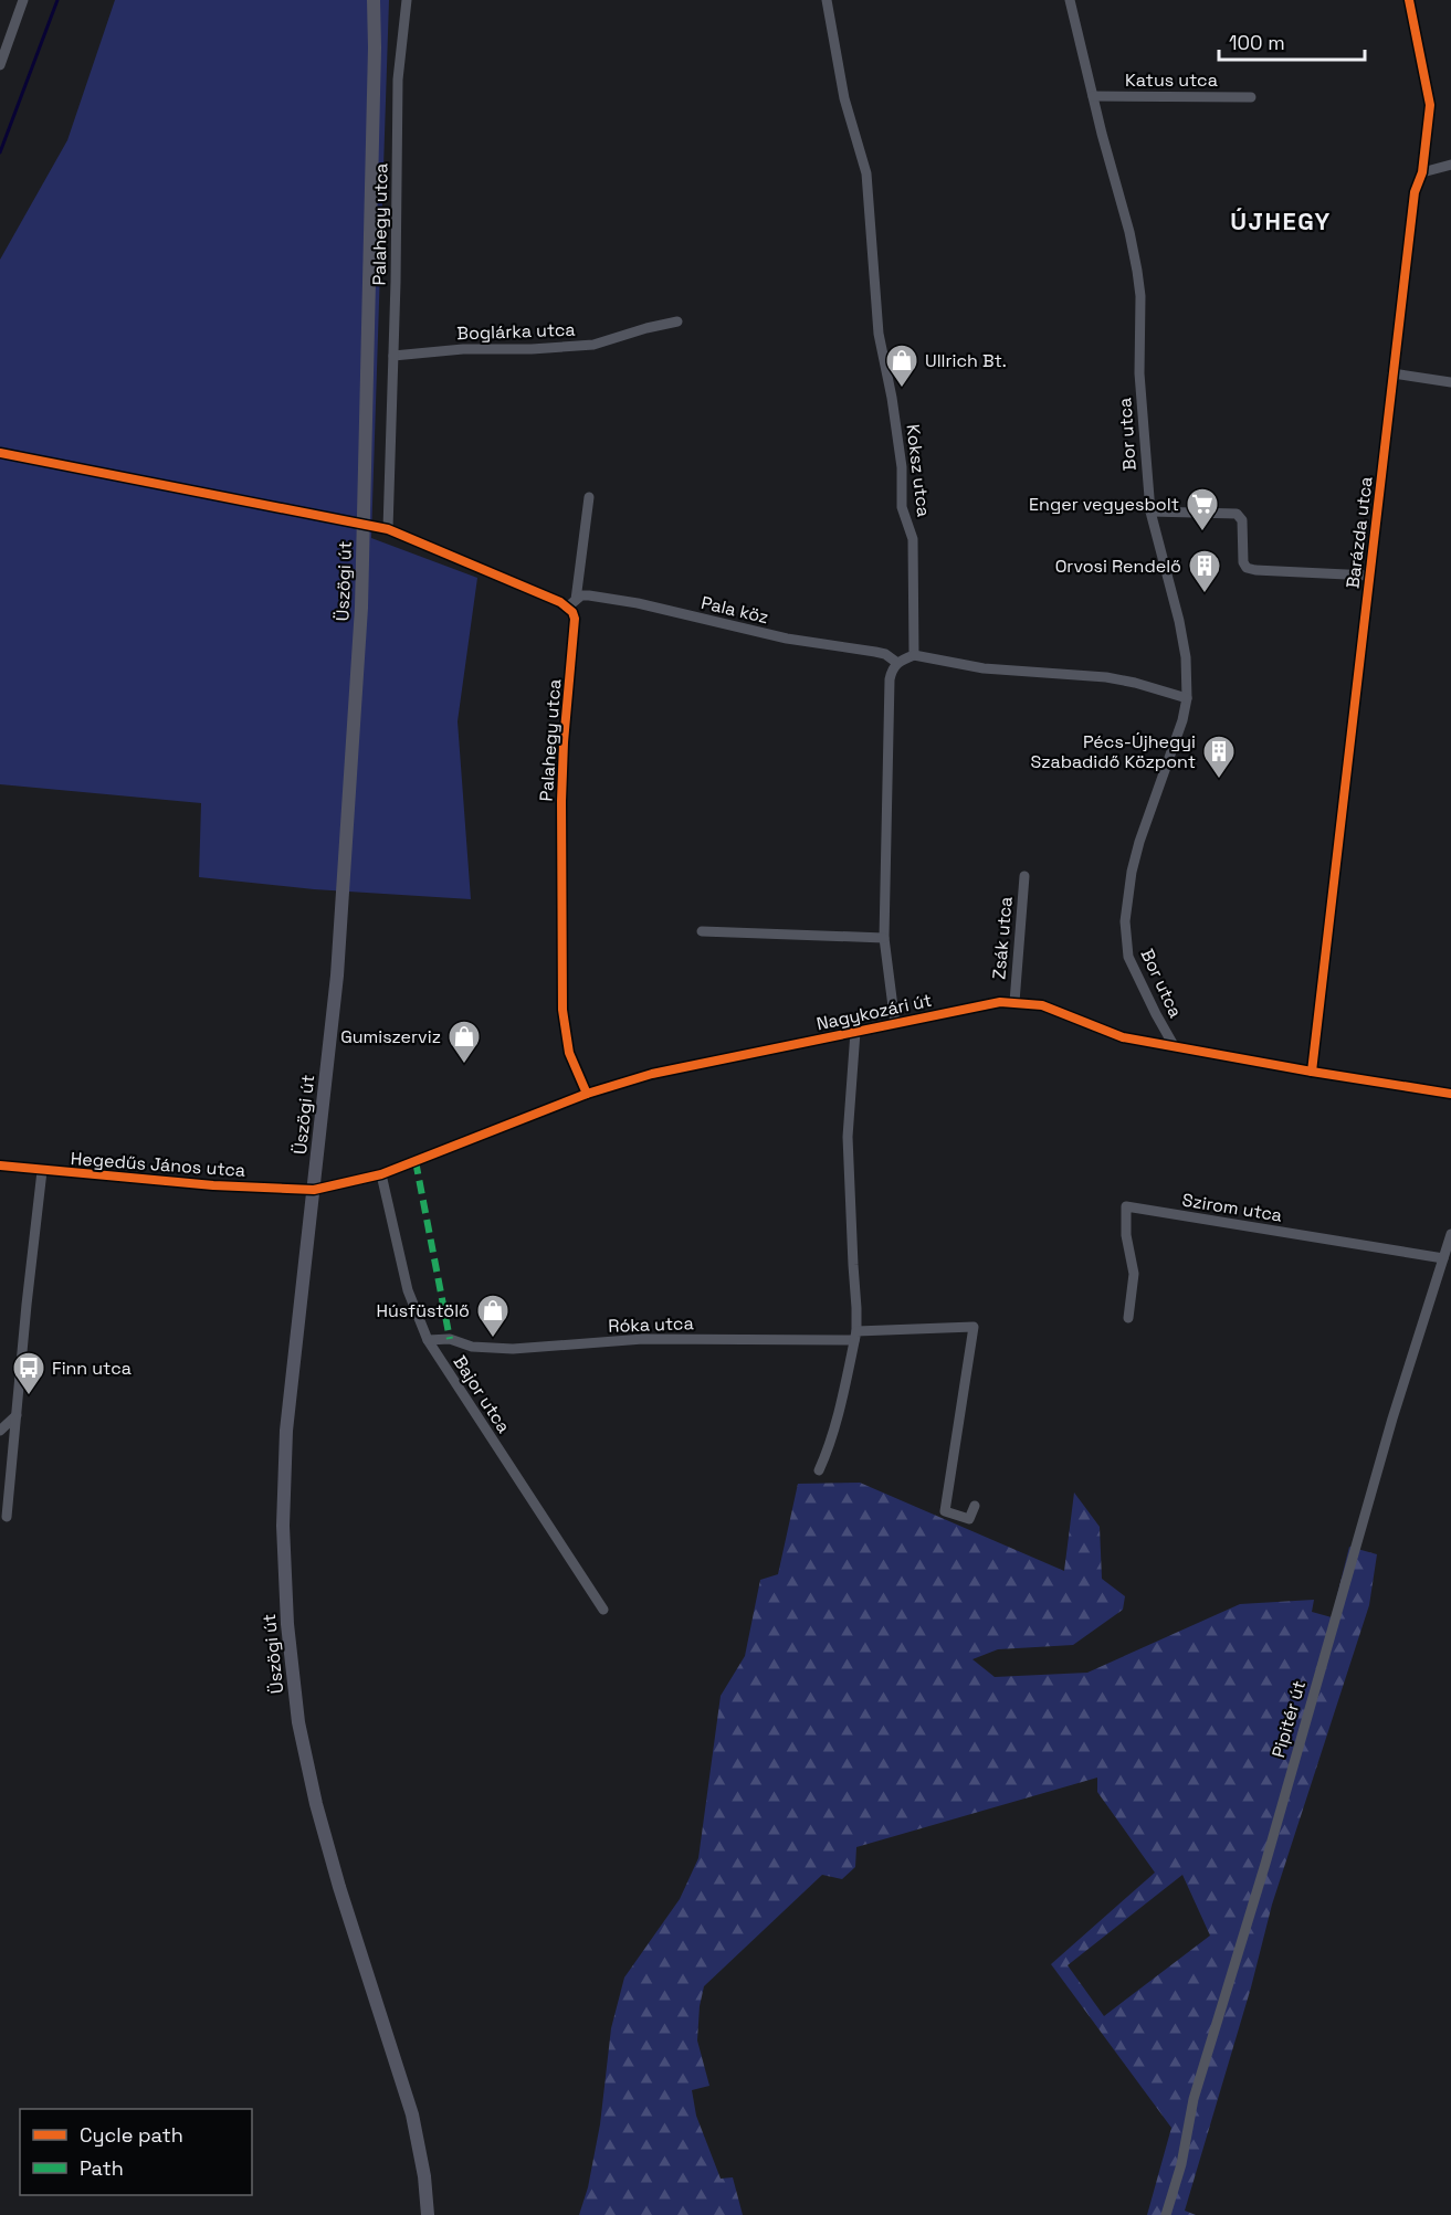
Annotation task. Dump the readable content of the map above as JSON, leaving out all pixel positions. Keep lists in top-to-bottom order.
{
  "streets": {
    "main road": ["Üszögi út"],
    "street": [
      "Katus utca",
      "Palahegy utca",
      "Boglárka utca",
      "Bor utca",
      "Koksz utca",
      "Barázda utca",
      "Pala köz",
      "Zsák utca",
      "Nagykozári út",
      "Hegedűs János utca",
      "Szirom utca",
      "Róka utca",
      "Bajor utca",
      "Pipitér út"
    ]
  },
  "crossings": [
    ["Katus utca", "Bor utca"],
    ["Palahegy utca", "Boglárka utca"],
    ["Palahegy utca", "Pala köz"],
    ["Palahegy utca", "Nagykozári út"],
    ["Bor utca", "Nagykozári út"],
    ["Barázda utca", "Nagykozári út"],
    ["Üszögi út", "Nagykozári út"],
    ["Üszögi út", "Hegedűs János utca"],
    ["Zsák utca", "Nagykozári út"],
    ["Nagykozári út", "Hegedűs János utca"],
    ["Nagykozári út", "Bajor utca"],
    ["Szirom utca", "Pipitér út"],
    ["Róka utca", "Bajor utca"]
  ],
  "districts": ["ÚJHEGY"],
  "places": {
    "shop": ["Ullrich Bt.", "Gumiszerviz", "Húsfüstölő"],
    "supermarket": ["Enger vegyesbolt"],
    "building": ["Orvosi Rendelő", "Pécs-Újhegyi Szabadidő Központ"],
    "bus stop": ["Finn utca"]
  },
  "legend": ["Cycle path", "Path"],
  "scale_bar": "100 m"
}
